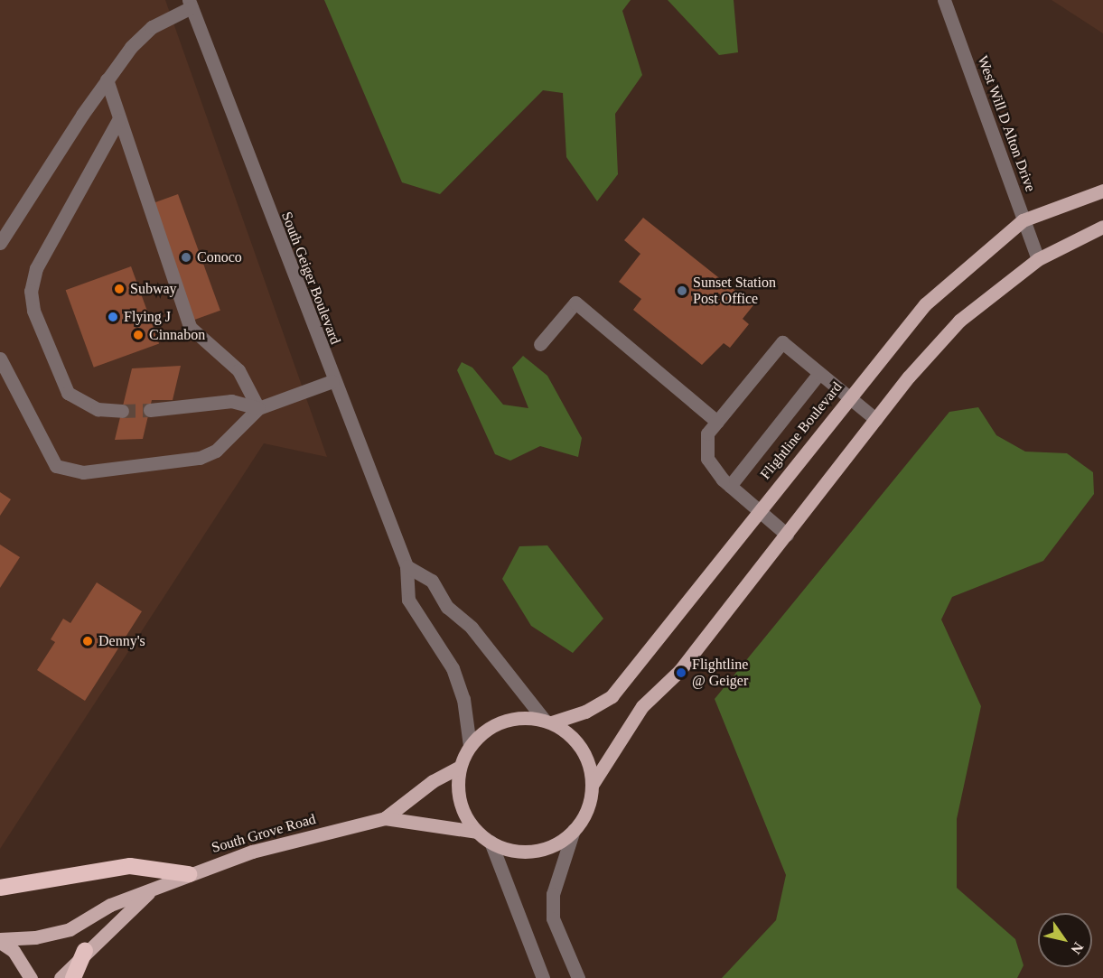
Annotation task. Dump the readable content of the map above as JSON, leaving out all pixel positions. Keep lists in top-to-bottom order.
{
  "streets": {
    "main road": ["Flightline Boulevard", "South Grove Road"],
    "street": ["West Will D Alton Drive", "South Geiger Boulevard"]
  },
  "crossings": [
    ["West Will D Alton Drive", "Flightline Boulevard"],
    ["South Geiger Boulevard", "Flightline Boulevard"],
    ["South Geiger Boulevard", "South Grove Road"],
    ["Flightline Boulevard", "South Grove Road"]
  ],
  "places": [
    "Conoco",
    "Subway",
    "Sunset Station Post Office",
    "Flying J",
    "Cinnabon",
    "Denny's",
    "Flightline @ Geiger"
  ],
  "north": "bottom right"
}
